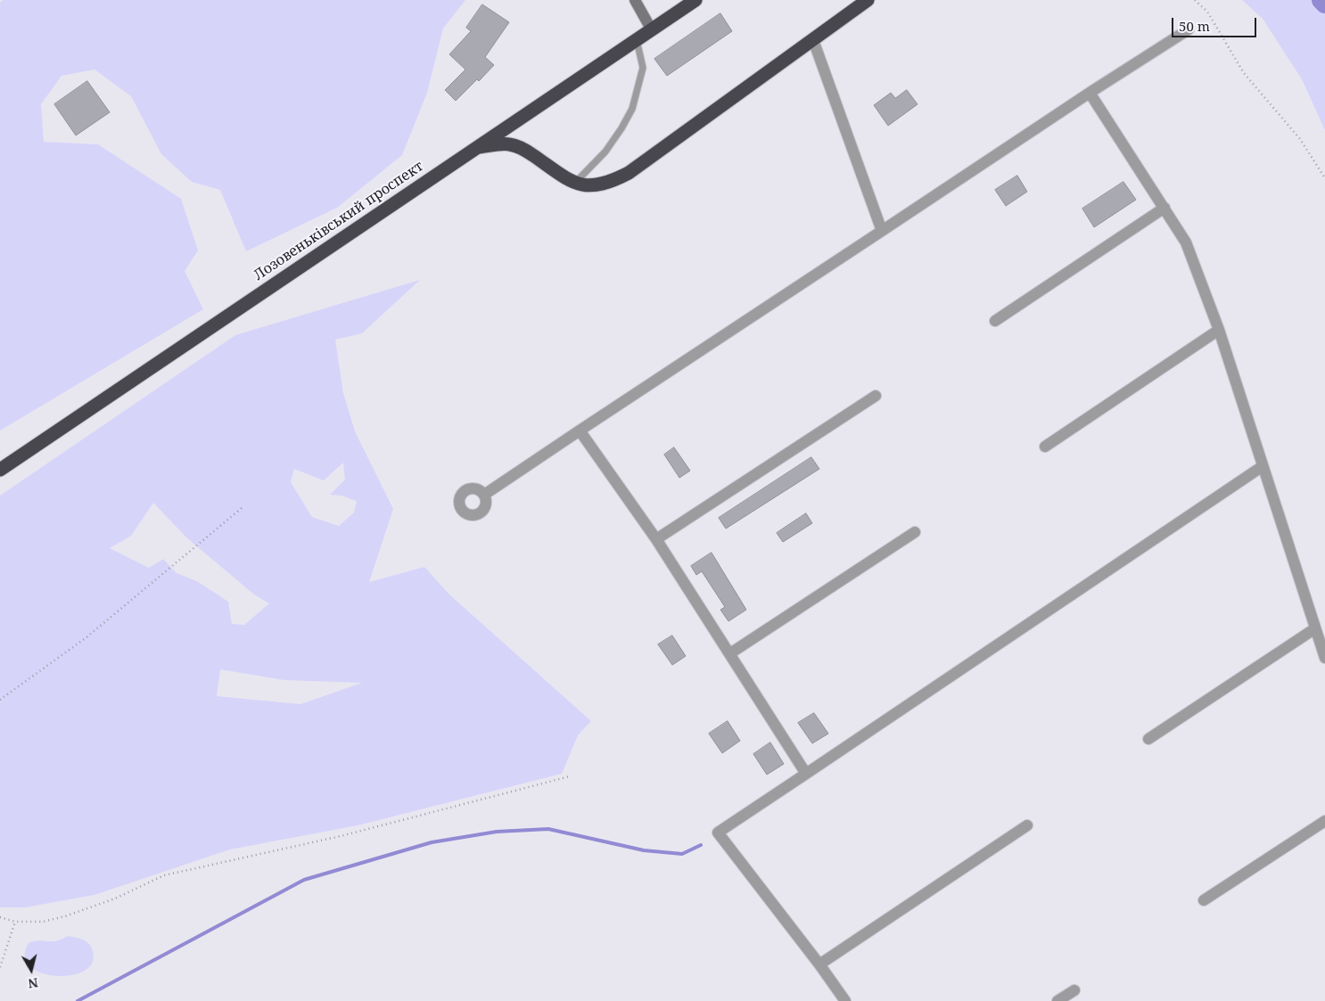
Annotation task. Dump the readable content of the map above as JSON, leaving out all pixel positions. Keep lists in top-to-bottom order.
{
  "streets": {
    "highway": ["Лозовеньківський проспект"]
  },
  "scale_bar": "50 m",
  "north": "bottom"
}
